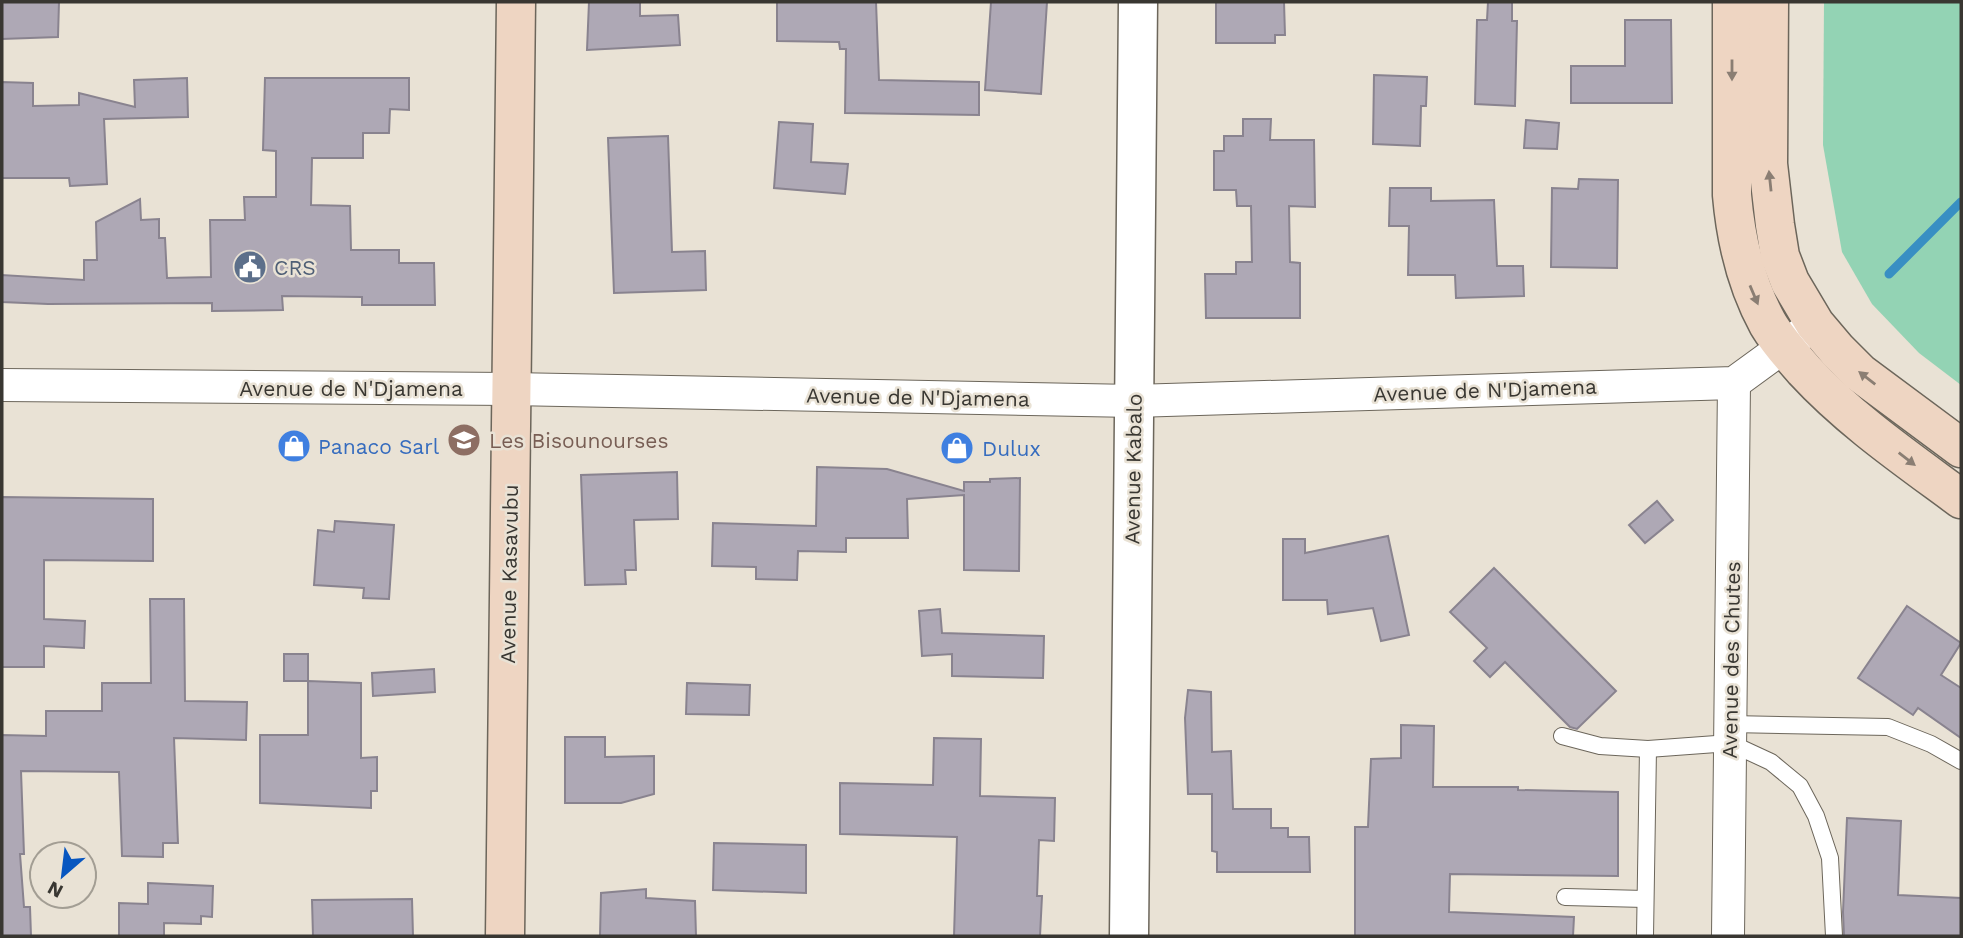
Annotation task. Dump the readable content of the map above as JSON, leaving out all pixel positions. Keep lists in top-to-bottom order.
{
  "streets": {
    "main road": ["Avenue Kasavubu"],
    "street": ["Avenue de N'Djamena", "Avenue Kabalo", "Avenue des Chutes"]
  },
  "crossings": [
    ["Avenue de N'Djamena", "Avenue Kabalo"],
    ["Avenue de N'Djamena", "Avenue Kasavubu"],
    ["Avenue de N'Djamena", "Avenue des Chutes"]
  ],
  "places": {
    "public building": ["CRS"],
    "school or university": ["Les Bisounourses"],
    "shop": ["Panaco Sarl", "Dulux"]
  },
  "north": "bottom left"
}
